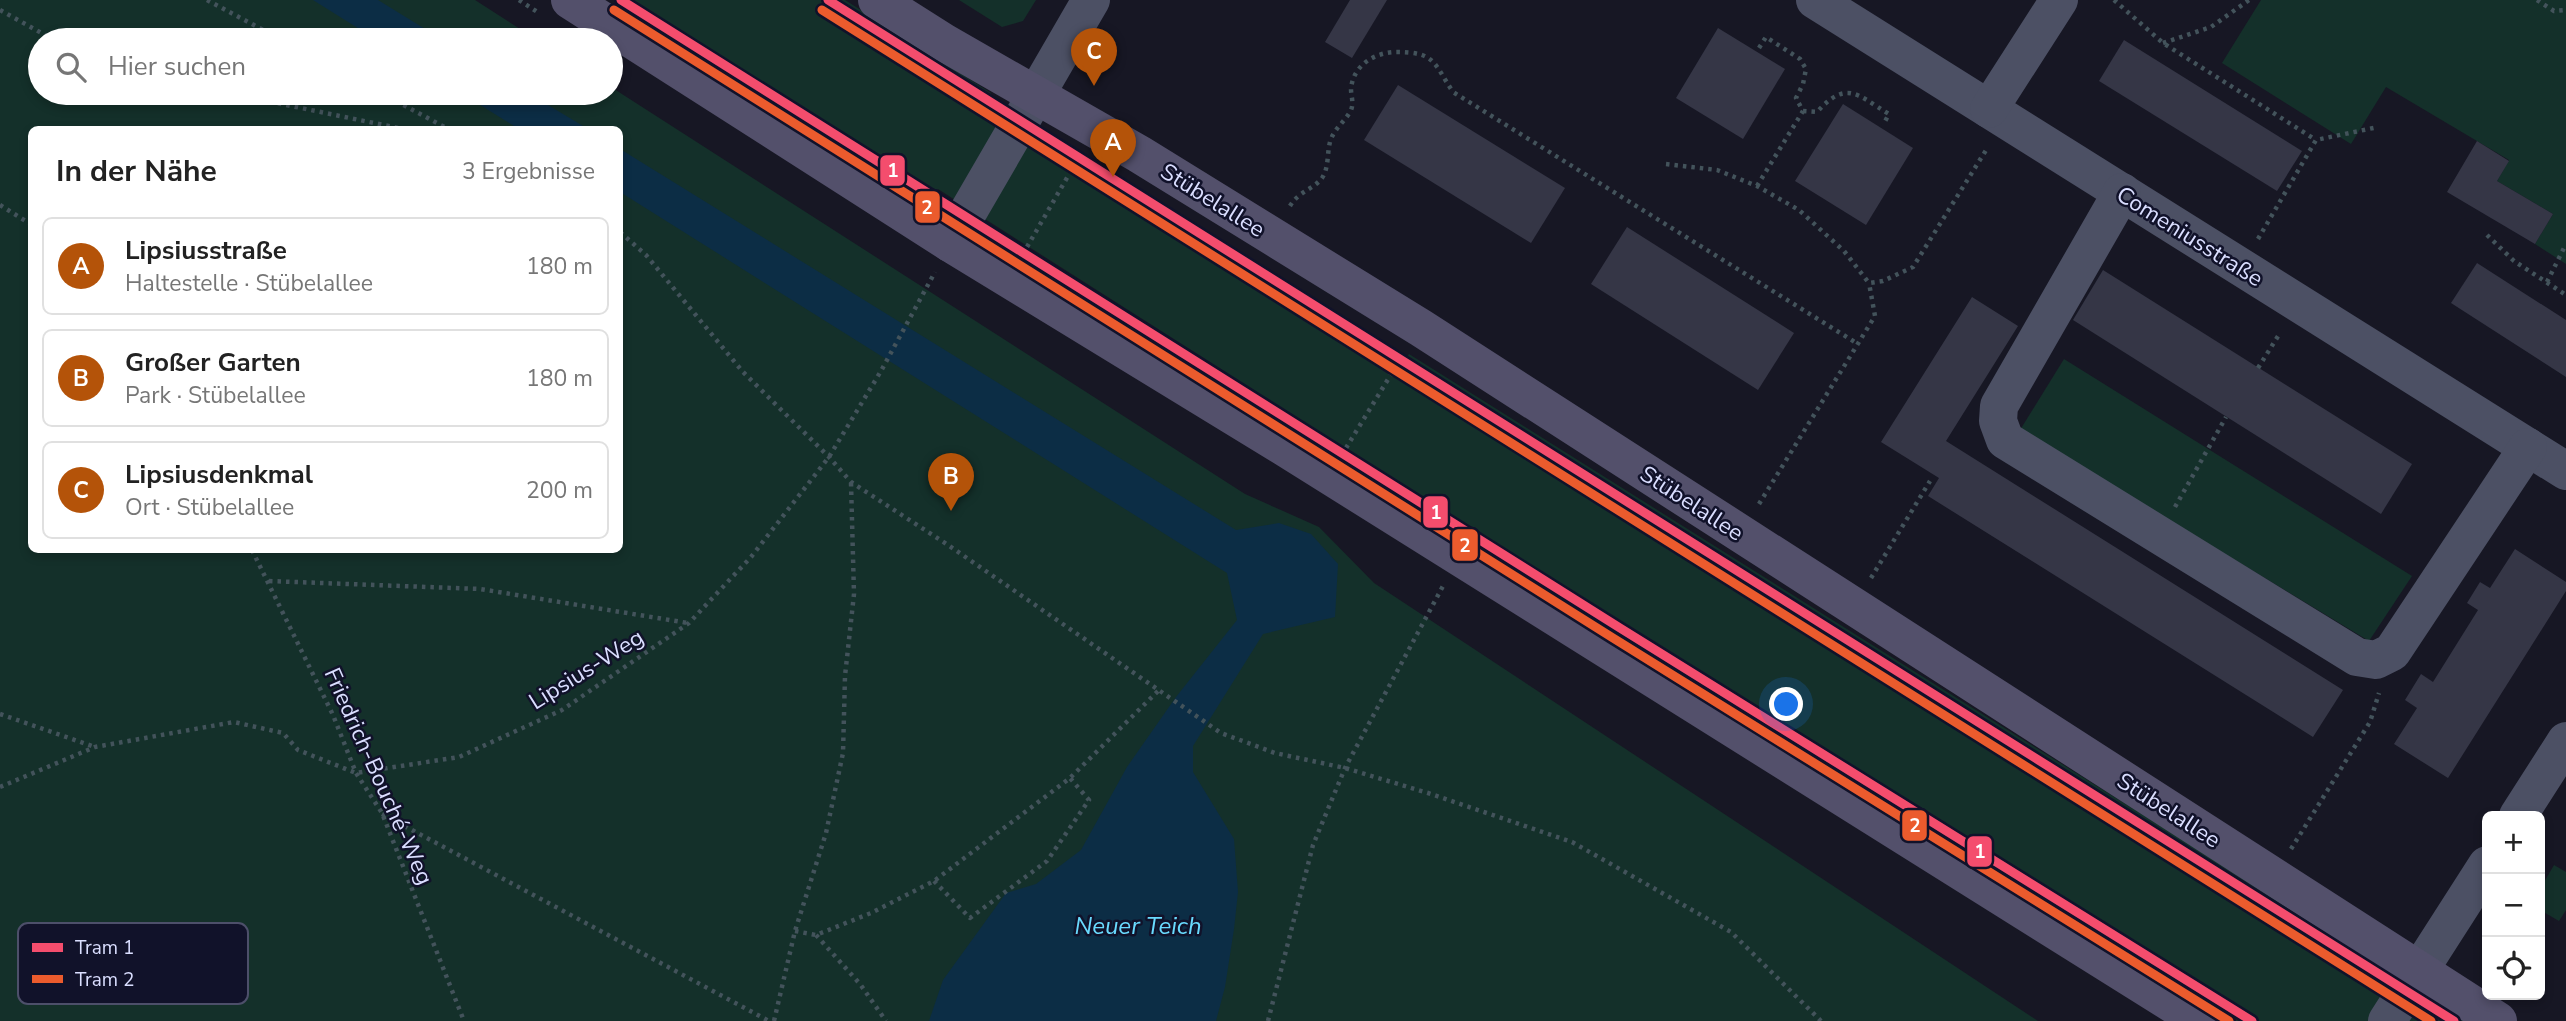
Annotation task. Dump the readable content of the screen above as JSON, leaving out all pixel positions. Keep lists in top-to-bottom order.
{
  "streets": {
    "main road": ["Stübelallee"],
    "street": ["Comeniusstraße"],
    "path": ["Lipsius-Weg", "Friedrich-Bouché-Weg"]
  },
  "crossings": [
    ["Lipsius-Weg", "Friedrich-Bouché-Weg"]
  ],
  "water": ["Neuer Teich"],
  "lines": ["tram line 1", "tram line 2"],
  "legend": ["Tram 1", "Tram 2"],
  "page": {
    "pins": ["C", "A", "B"],
    "search": "Hier suchen",
    "heading": ["In der Nähe", "3 Ergebnisse"],
    "list": [
      {
        "mark": "A",
        "name": "Lipsiusstraße",
        "note": "Haltestelle · Stübelallee",
        "value": "180 m"
      },
      {
        "mark": "B",
        "name": "Großer Garten",
        "note": "Park · Stübelallee",
        "value": "180 m"
      },
      {
        "mark": "C",
        "name": "Lipsiusdenkmal",
        "note": "Ort · Stübelallee",
        "value": "200 m"
      }
    ],
    "map_buttons": ["+", "−"]
  }
}
